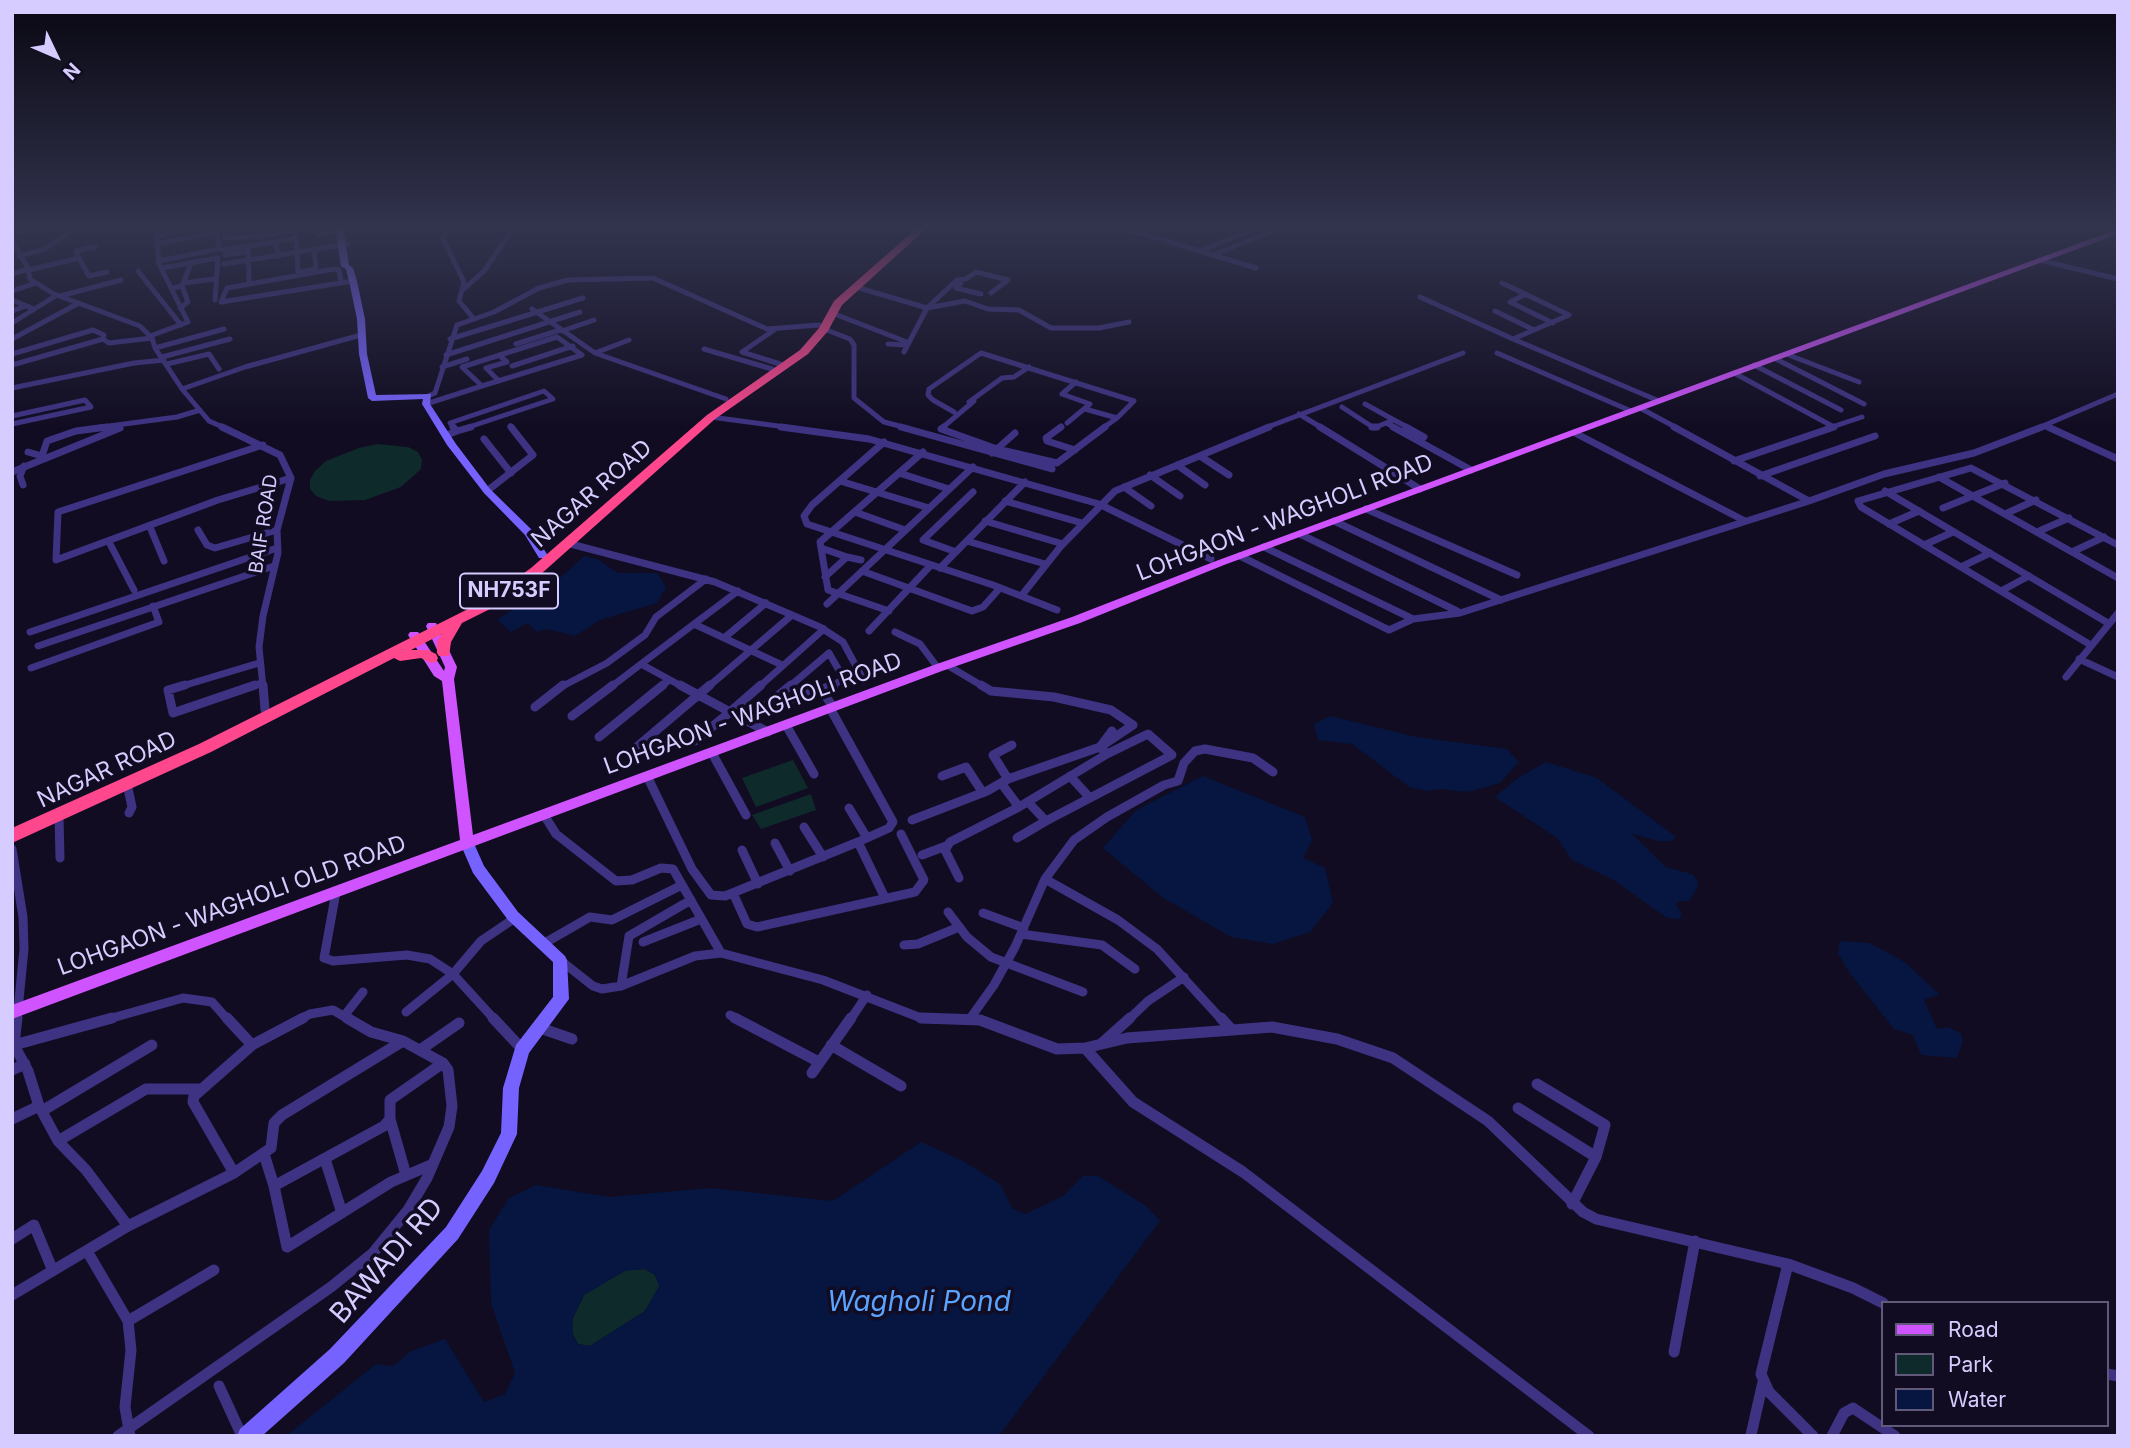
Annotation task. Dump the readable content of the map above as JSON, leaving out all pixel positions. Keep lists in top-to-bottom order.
{
  "streets": {
    "highway": ["NAGAR ROAD", "NH753F"],
    "main road": ["LOHGAON - WAGHOLI ROAD", "LOHGAON - WAGHOLI OLD ROAD"],
    "street": ["BAIF ROAD", "BAWADI RD"]
  },
  "crossings": [
    ["NAGAR ROAD", "BAIF ROAD"],
    ["LOHGAON - WAGHOLI ROAD", "LOHGAON - WAGHOLI OLD ROAD"]
  ],
  "water": ["Wagholi Pond"],
  "legend": ["Road", "Park", "Water"],
  "north": "bottom right"
}
